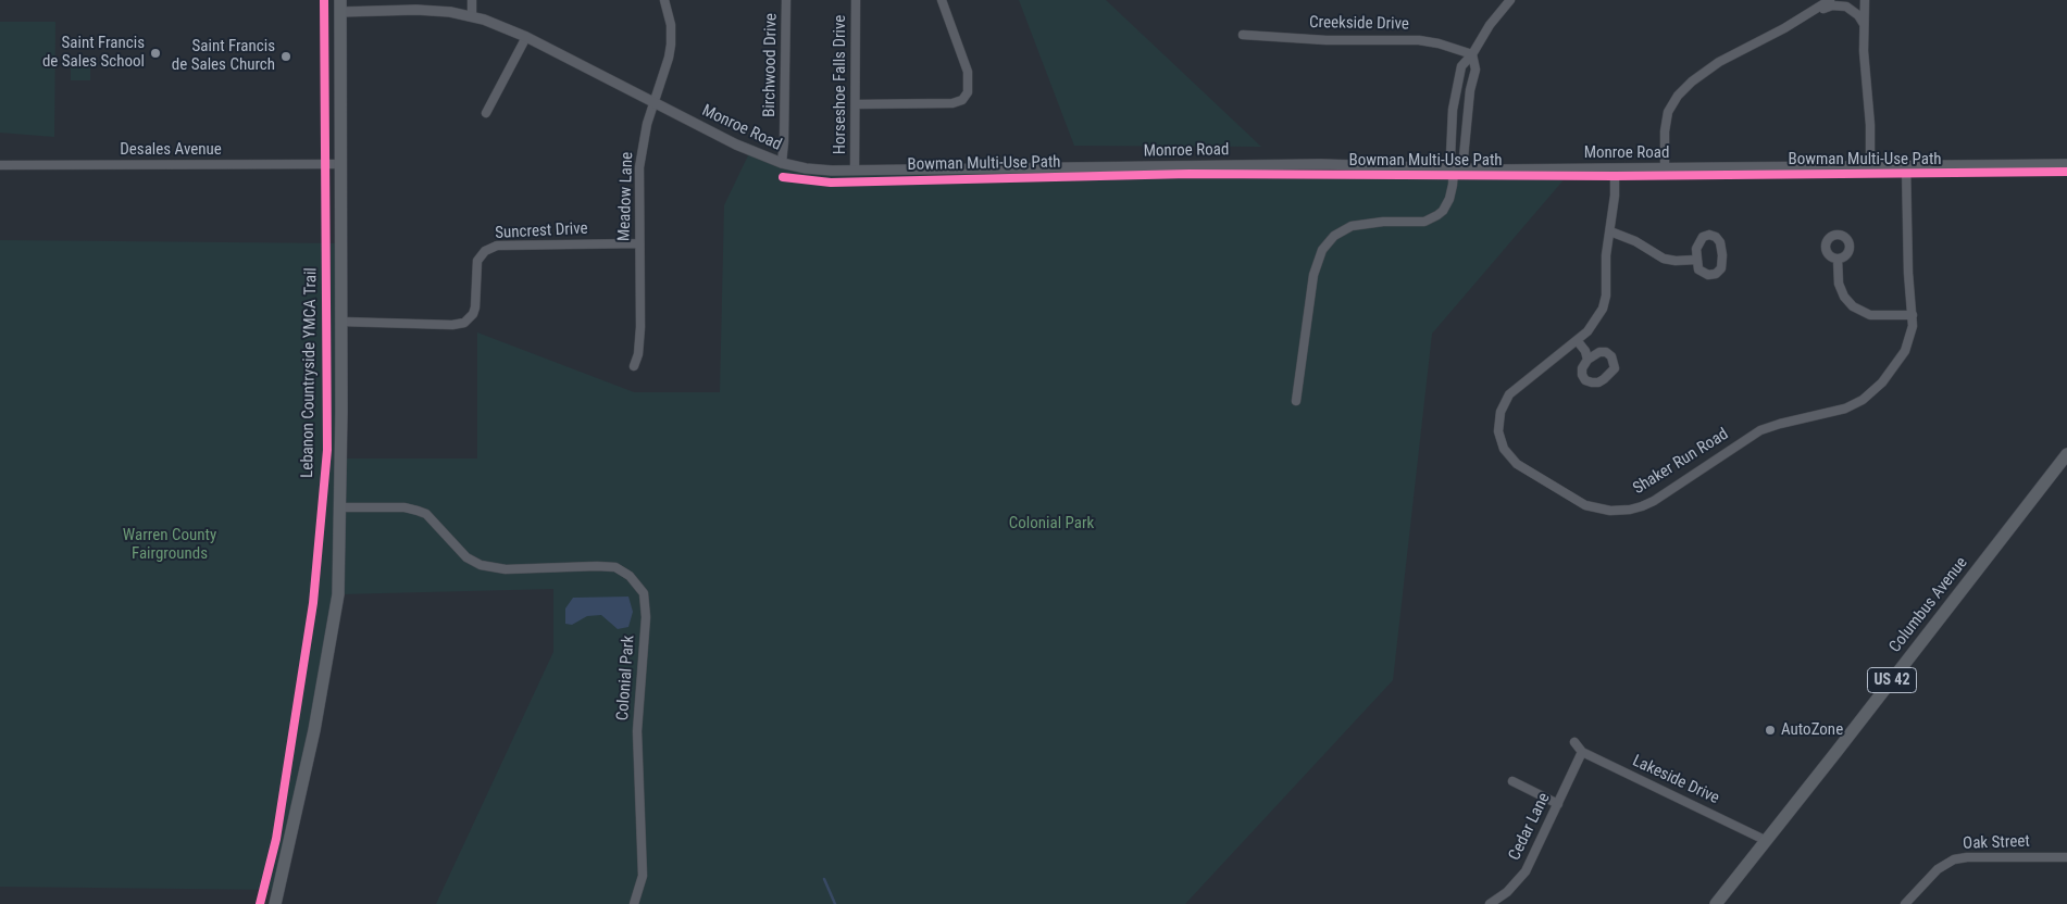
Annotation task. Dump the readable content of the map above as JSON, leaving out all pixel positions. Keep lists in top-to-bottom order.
{
  "streets": {
    "main road": ["Columbus Avenue", "US 42"],
    "street": [
      "Creekside Drive",
      "Birchwood Drive",
      "Horseshoe Falls Drive",
      "Monroe Road",
      "Desales Avenue",
      "Meadow Lane",
      "Suncrest Drive",
      "Shaker Run Road",
      "Colonial Park",
      "Lakeside Drive",
      "Cedar Lane",
      "Oak Street"
    ],
    "cycle path": ["Bowman Multi-Use Path", "Lebanon Countryside YMCA Trail"]
  },
  "crossings": [
    ["Birchwood Drive", "Monroe Road"],
    ["Horseshoe Falls Drive", "Monroe Road"],
    ["Monroe Road", "Meadow Lane"],
    ["Monroe Road", "Shaker Run Road"],
    ["Meadow Lane", "Suncrest Drive"],
    ["Columbus Avenue", "Lakeside Drive"],
    ["Lakeside Drive", "Cedar Lane"]
  ],
  "parks": ["Colonial Park", "Warren County Fairgrounds"],
  "places": ["Saint Francis de Sales School", "Saint Francis de Sales Church", "AutoZone"]
}
